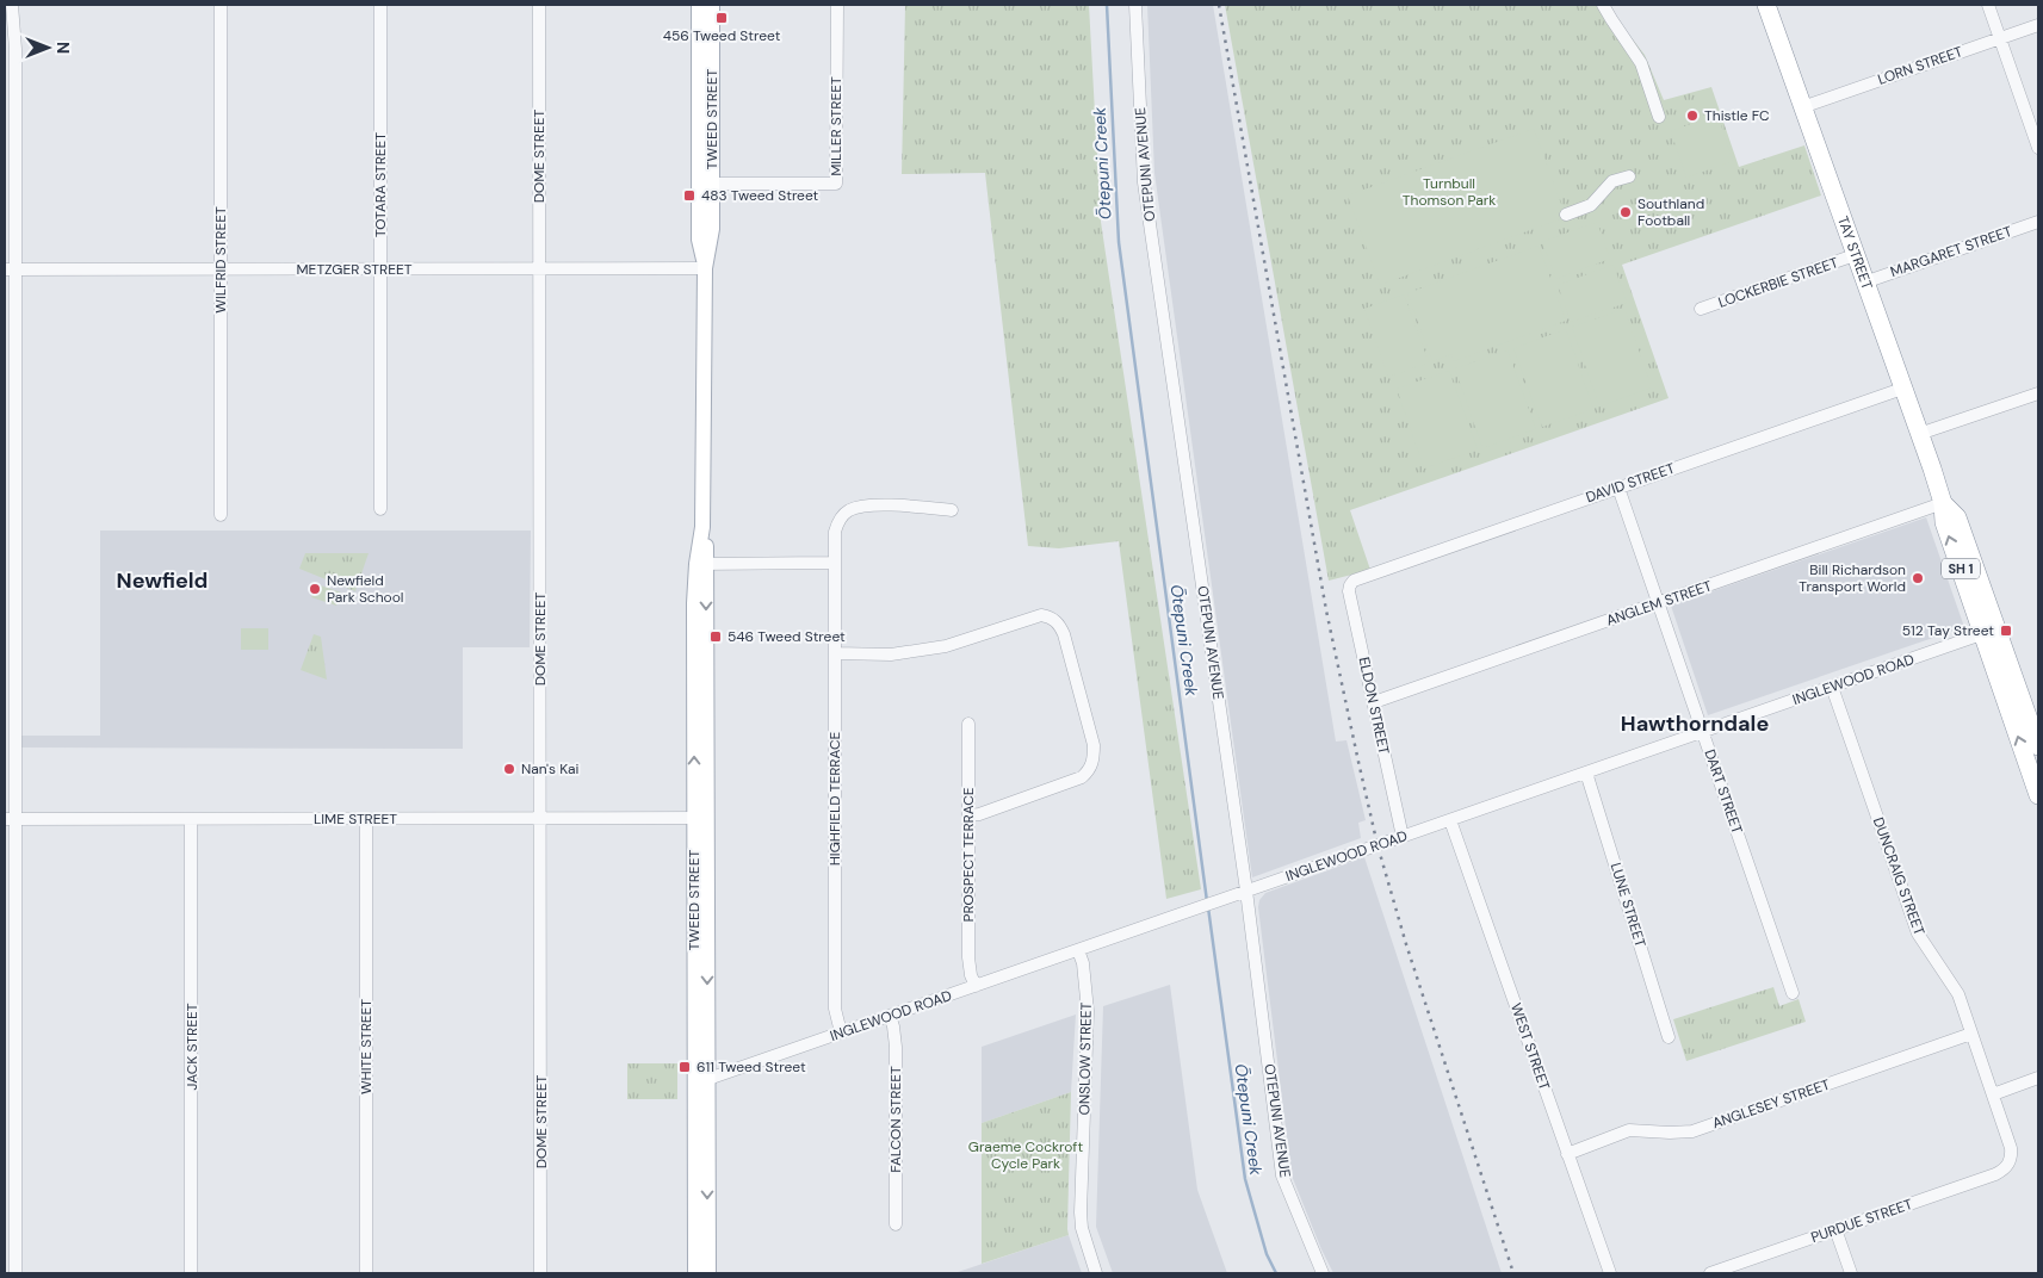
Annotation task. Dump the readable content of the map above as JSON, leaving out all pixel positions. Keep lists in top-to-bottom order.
{
  "streets": {
    "highway": ["TAY STREET", "SH 1"],
    "main road": ["TWEED STREET"],
    "street": [
      "LORN STREET",
      "MILLER STREET",
      "DOME STREET",
      "OTEPUNI AVENUE",
      "TOTARA STREET",
      "MARGARET STREET",
      "WILFRID STREET",
      "METZGER STREET",
      "LOCKERBIE STREET",
      "DAVID STREET",
      "ANGLEM STREET",
      "INGLEWOOD ROAD",
      "ELDON STREET",
      "DART STREET",
      "HIGHFIELD TERRACE",
      "LIME STREET",
      "PROSPECT TERRACE",
      "DUNCRAIG STREET",
      "LUNE STREET",
      "JACK STREET",
      "WHITE STREET",
      "WEST STREET",
      "ONSLOW STREET",
      "ANGLESEY STREET",
      "FALCON STREET",
      "PURDUE STREET"
    ]
  },
  "crossings": [
    ["LORN STREET", "TAY STREET"],
    ["TWEED STREET", "MILLER STREET"],
    ["TWEED STREET", "METZGER STREET"],
    ["TWEED STREET", "INGLEWOOD ROAD"],
    ["TWEED STREET", "LIME STREET"],
    ["DOME STREET", "METZGER STREET"],
    ["DOME STREET", "LIME STREET"],
    ["OTEPUNI AVENUE", "INGLEWOOD ROAD"],
    ["TOTARA STREET", "METZGER STREET"],
    ["MARGARET STREET", "TAY STREET"],
    ["TAY STREET", "LOCKERBIE STREET"],
    ["TAY STREET", "DAVID STREET"],
    ["TAY STREET", "ANGLEM STREET"],
    ["TAY STREET", "INGLEWOOD ROAD"],
    ["WILFRID STREET", "METZGER STREET"],
    ["DAVID STREET", "ELDON STREET"],
    ["DAVID STREET", "DART STREET"],
    ["ANGLEM STREET", "ELDON STREET"],
    ["ANGLEM STREET", "DART STREET"],
    ["INGLEWOOD ROAD", "ELDON STREET"],
    ["INGLEWOOD ROAD", "DART STREET"],
    ["INGLEWOOD ROAD", "HIGHFIELD TERRACE"],
    ["INGLEWOOD ROAD", "PROSPECT TERRACE"],
    ["INGLEWOOD ROAD", "DUNCRAIG STREET"],
    ["INGLEWOOD ROAD", "LUNE STREET"],
    ["INGLEWOOD ROAD", "WEST STREET"],
    ["INGLEWOOD ROAD", "ONSLOW STREET"],
    ["INGLEWOOD ROAD", "FALCON STREET"],
    ["LIME STREET", "JACK STREET"],
    ["LIME STREET", "WHITE STREET"],
    ["DUNCRAIG STREET", "ANGLESEY STREET"],
    ["DUNCRAIG STREET", "PURDUE STREET"],
    ["WEST STREET", "ANGLESEY STREET"]
  ],
  "districts": ["Newfield", "Hawthorndale"],
  "water": ["Ōtepuni Creek"],
  "parks": ["Turnbull Thomson Park", "Graeme Cockroft Cycle Park"],
  "places": {
    "transit": [
      "456 Tweed Street",
      "483 Tweed Street",
      "512 Tay Street",
      "546 Tweed Street",
      "611 Tweed Street"
    ],
    "other": [
      "Thistle FC",
      "Southland Football",
      "Bill Richardson Transport World",
      "Newfield Park School",
      "Nan's Kai"
    ]
  },
  "north": "right"
}
